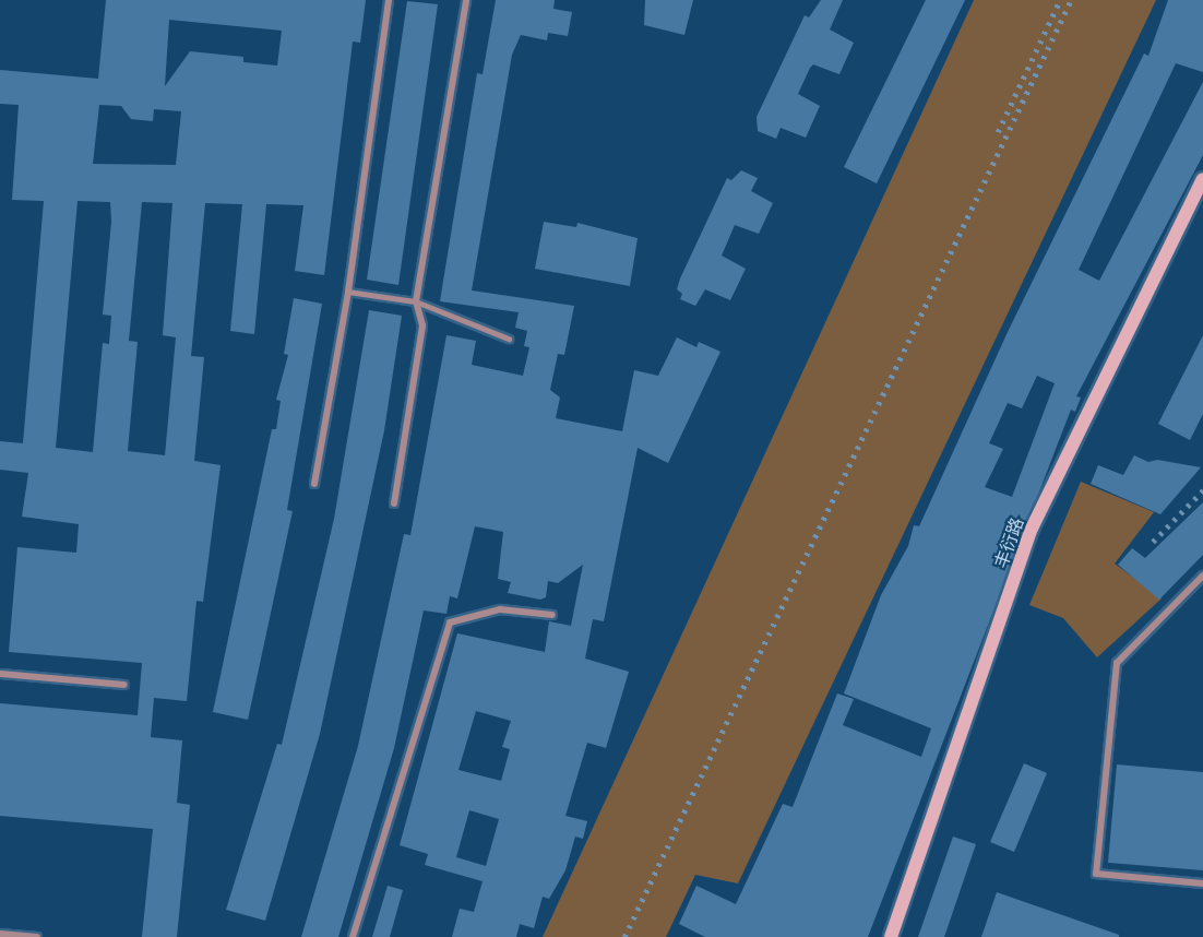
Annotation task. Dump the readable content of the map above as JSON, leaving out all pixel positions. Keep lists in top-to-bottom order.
{
  "streets": {
    "street": ["丰衍路"]
  }
}
